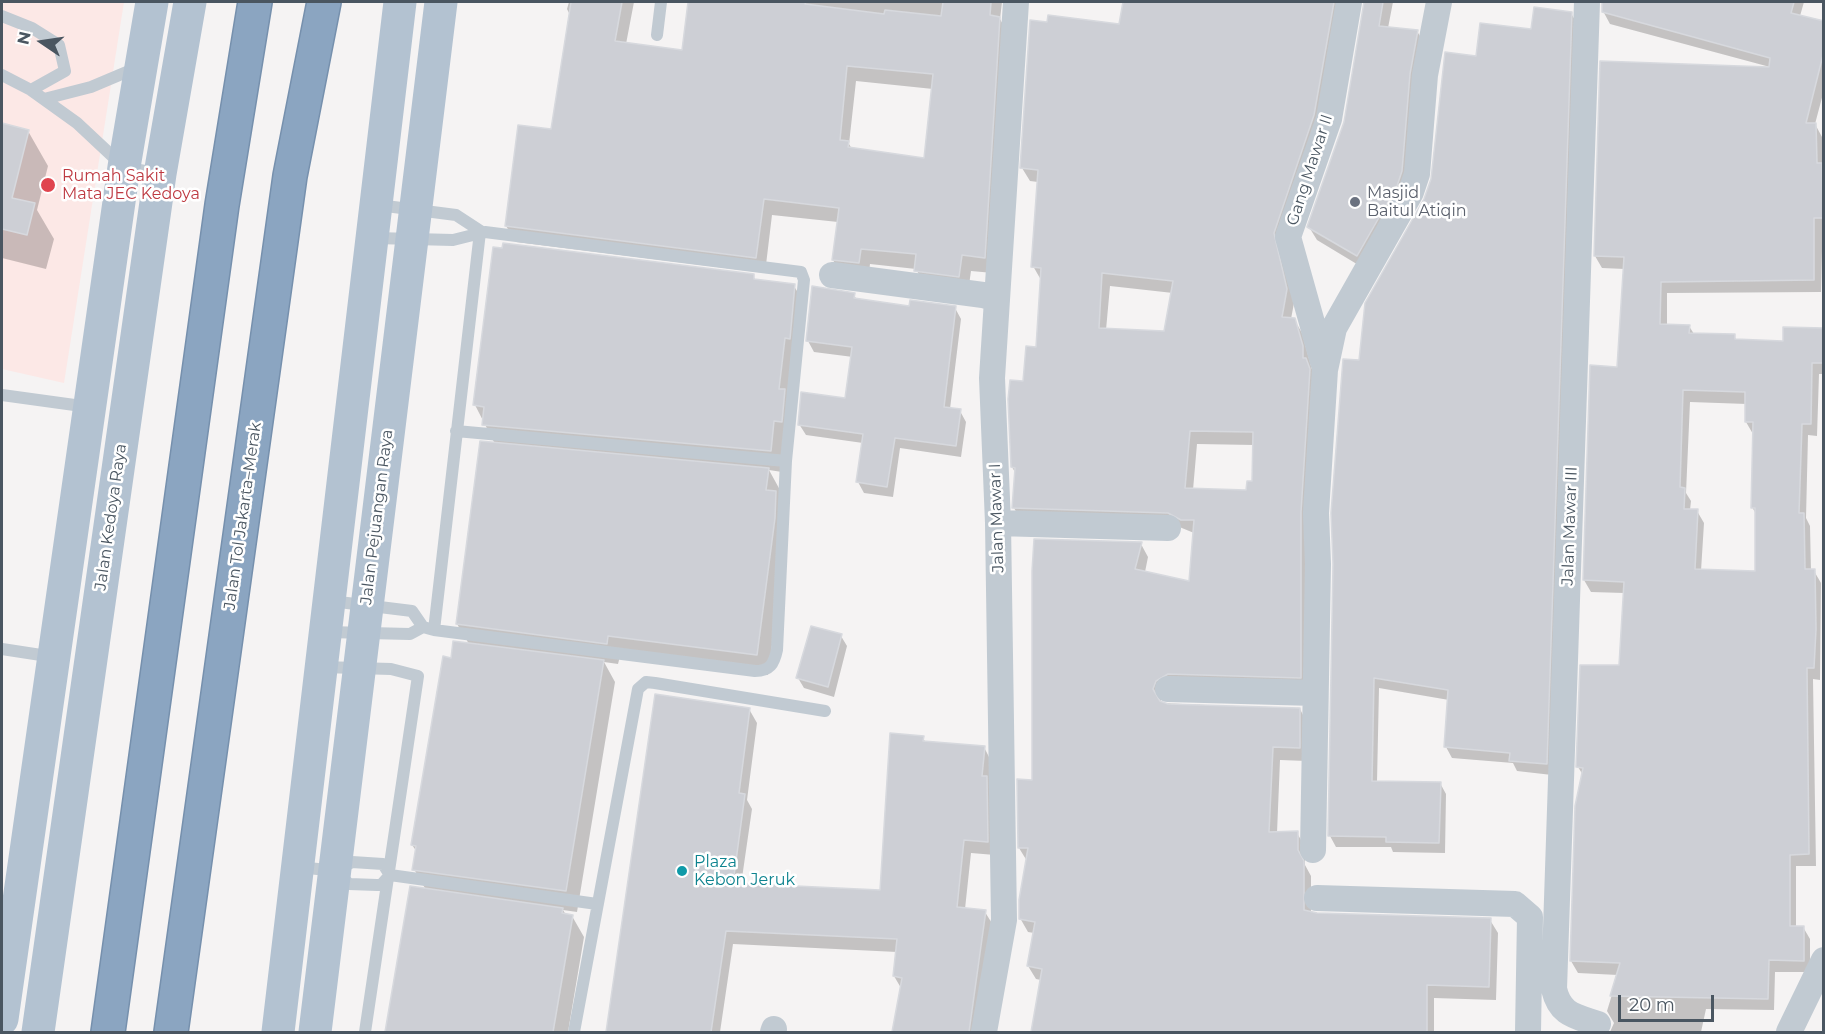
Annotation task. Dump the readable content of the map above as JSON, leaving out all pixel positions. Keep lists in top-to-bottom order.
{
  "streets": {
    "highway": ["Jalan Tol Jakarta–Merak"],
    "main road": ["Jalan Kedoya Raya", "Jalan Pejuangan Raya"],
    "street": ["Gang Mawar II", "Jalan Mawar I", "Jalan Mawar III"]
  },
  "places": ["Rumah Sakit Mata JEC Kedoya", "Masjid Baitul Atiqin", "Plaza Kebon Jeruk"],
  "scale_bar": "20 m",
  "north": "left"
}
